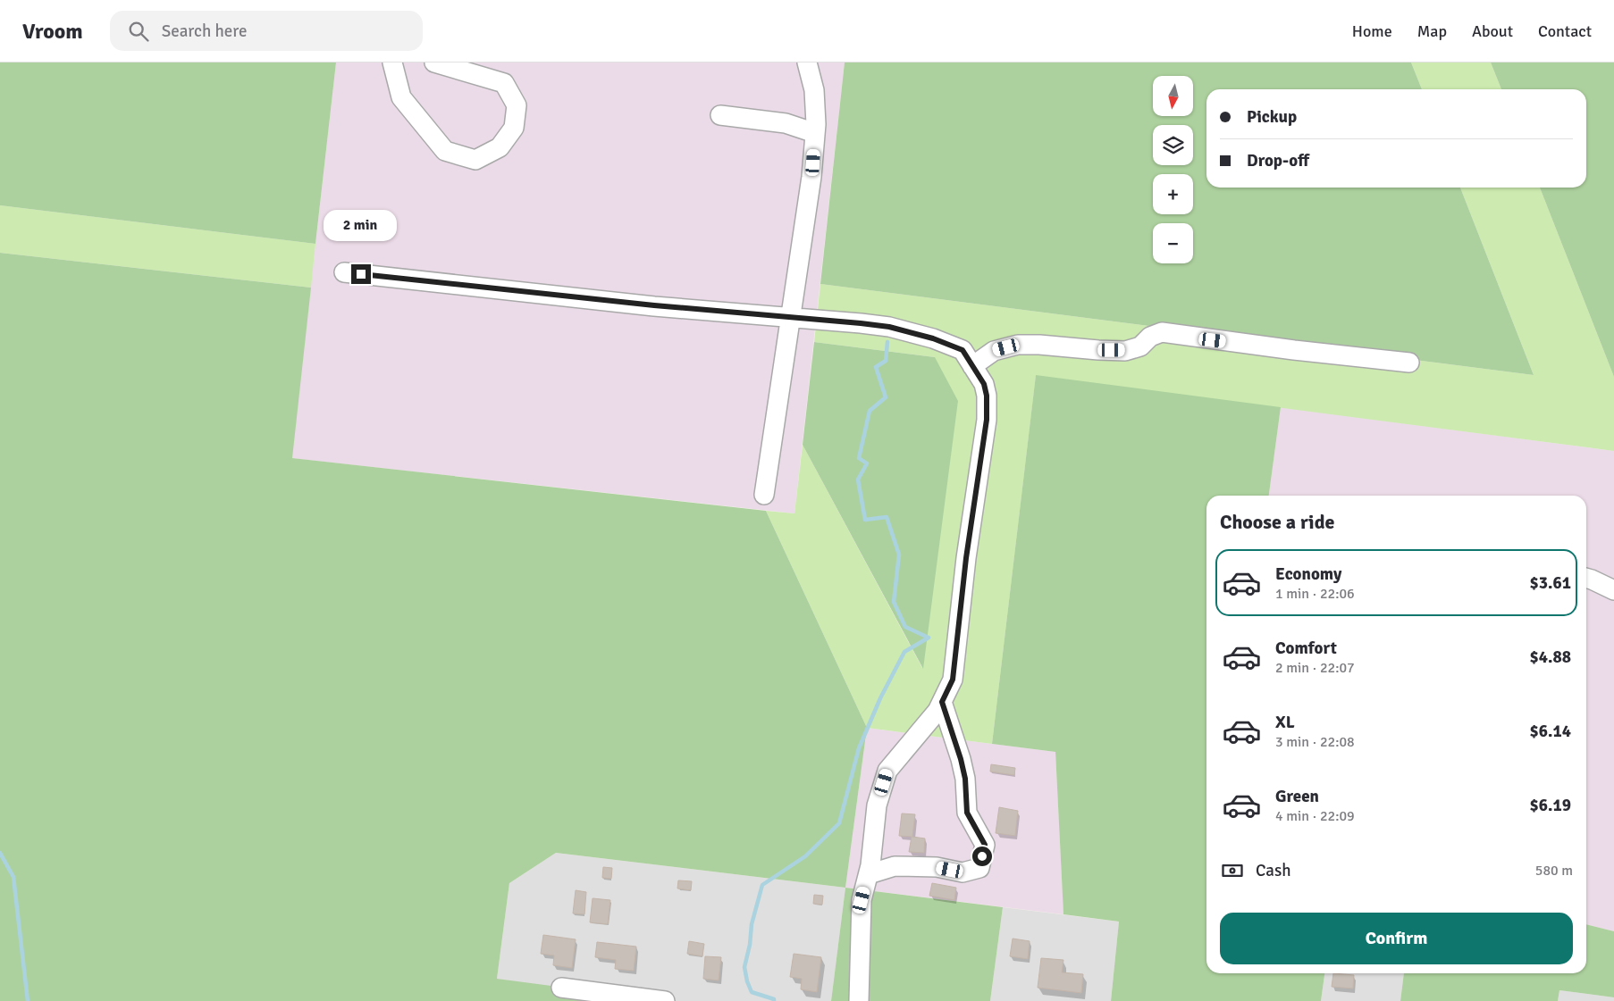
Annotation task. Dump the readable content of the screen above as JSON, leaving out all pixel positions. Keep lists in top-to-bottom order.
{
  "north": "bottom",
  "page": {
    "header": "Vroom",
    "search": "Search here",
    "nav": [
      "Home",
      "Map",
      "About",
      "Contact"
    ],
    "map_buttons": ["+", "−"],
    "banner": ["Pickup", "Drop-off"],
    "bubble": "2 min",
    "heading": "Choose a ride",
    "list": [
      {
        "name": "Economy",
        "note": "1 min · 22:06",
        "value": "$3.61"
      },
      {
        "name": "Comfort",
        "note": "2 min · 22:07",
        "value": "$4.88"
      },
      {
        "name": "XL",
        "note": "3 min · 22:08",
        "value": "$6.14"
      },
      {
        "name": "Green",
        "note": "4 min · 22:09",
        "value": "$6.19"
      }
    ],
    "pay": ["Cash", "580 m"],
    "buttons": "Confirm"
  }
}
